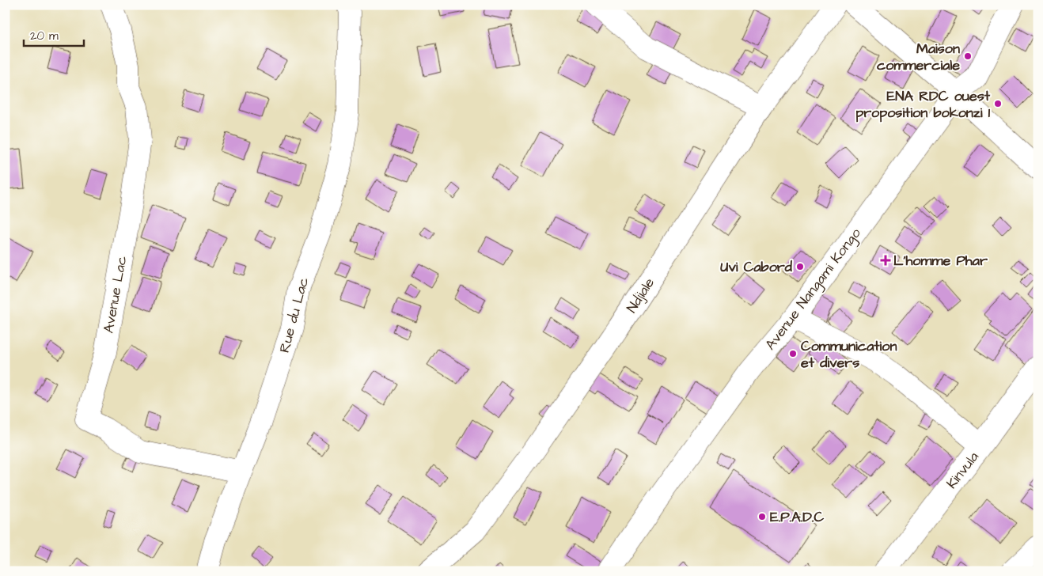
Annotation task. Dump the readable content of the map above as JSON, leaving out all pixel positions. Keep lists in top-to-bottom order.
{
  "streets": {
    "street": [
      "Avenue Nangami Kongo",
      "Avenue Lac",
      "Ndjiale",
      "Rue du Lac",
      "Kinvula"
    ]
  },
  "crossings": [
    ["Avenue Lac", "Rue du Lac"]
  ],
  "places": {
    "other": [
      "Maison commerciale",
      "ENA RDC ouest proposition bokonzi 1",
      "Uvi Cabord",
      "Communication et divers",
      "E.P.A.D.C"
    ],
    "health": ["L'homme Phar"]
  },
  "scale_bar": "20 m"
}
